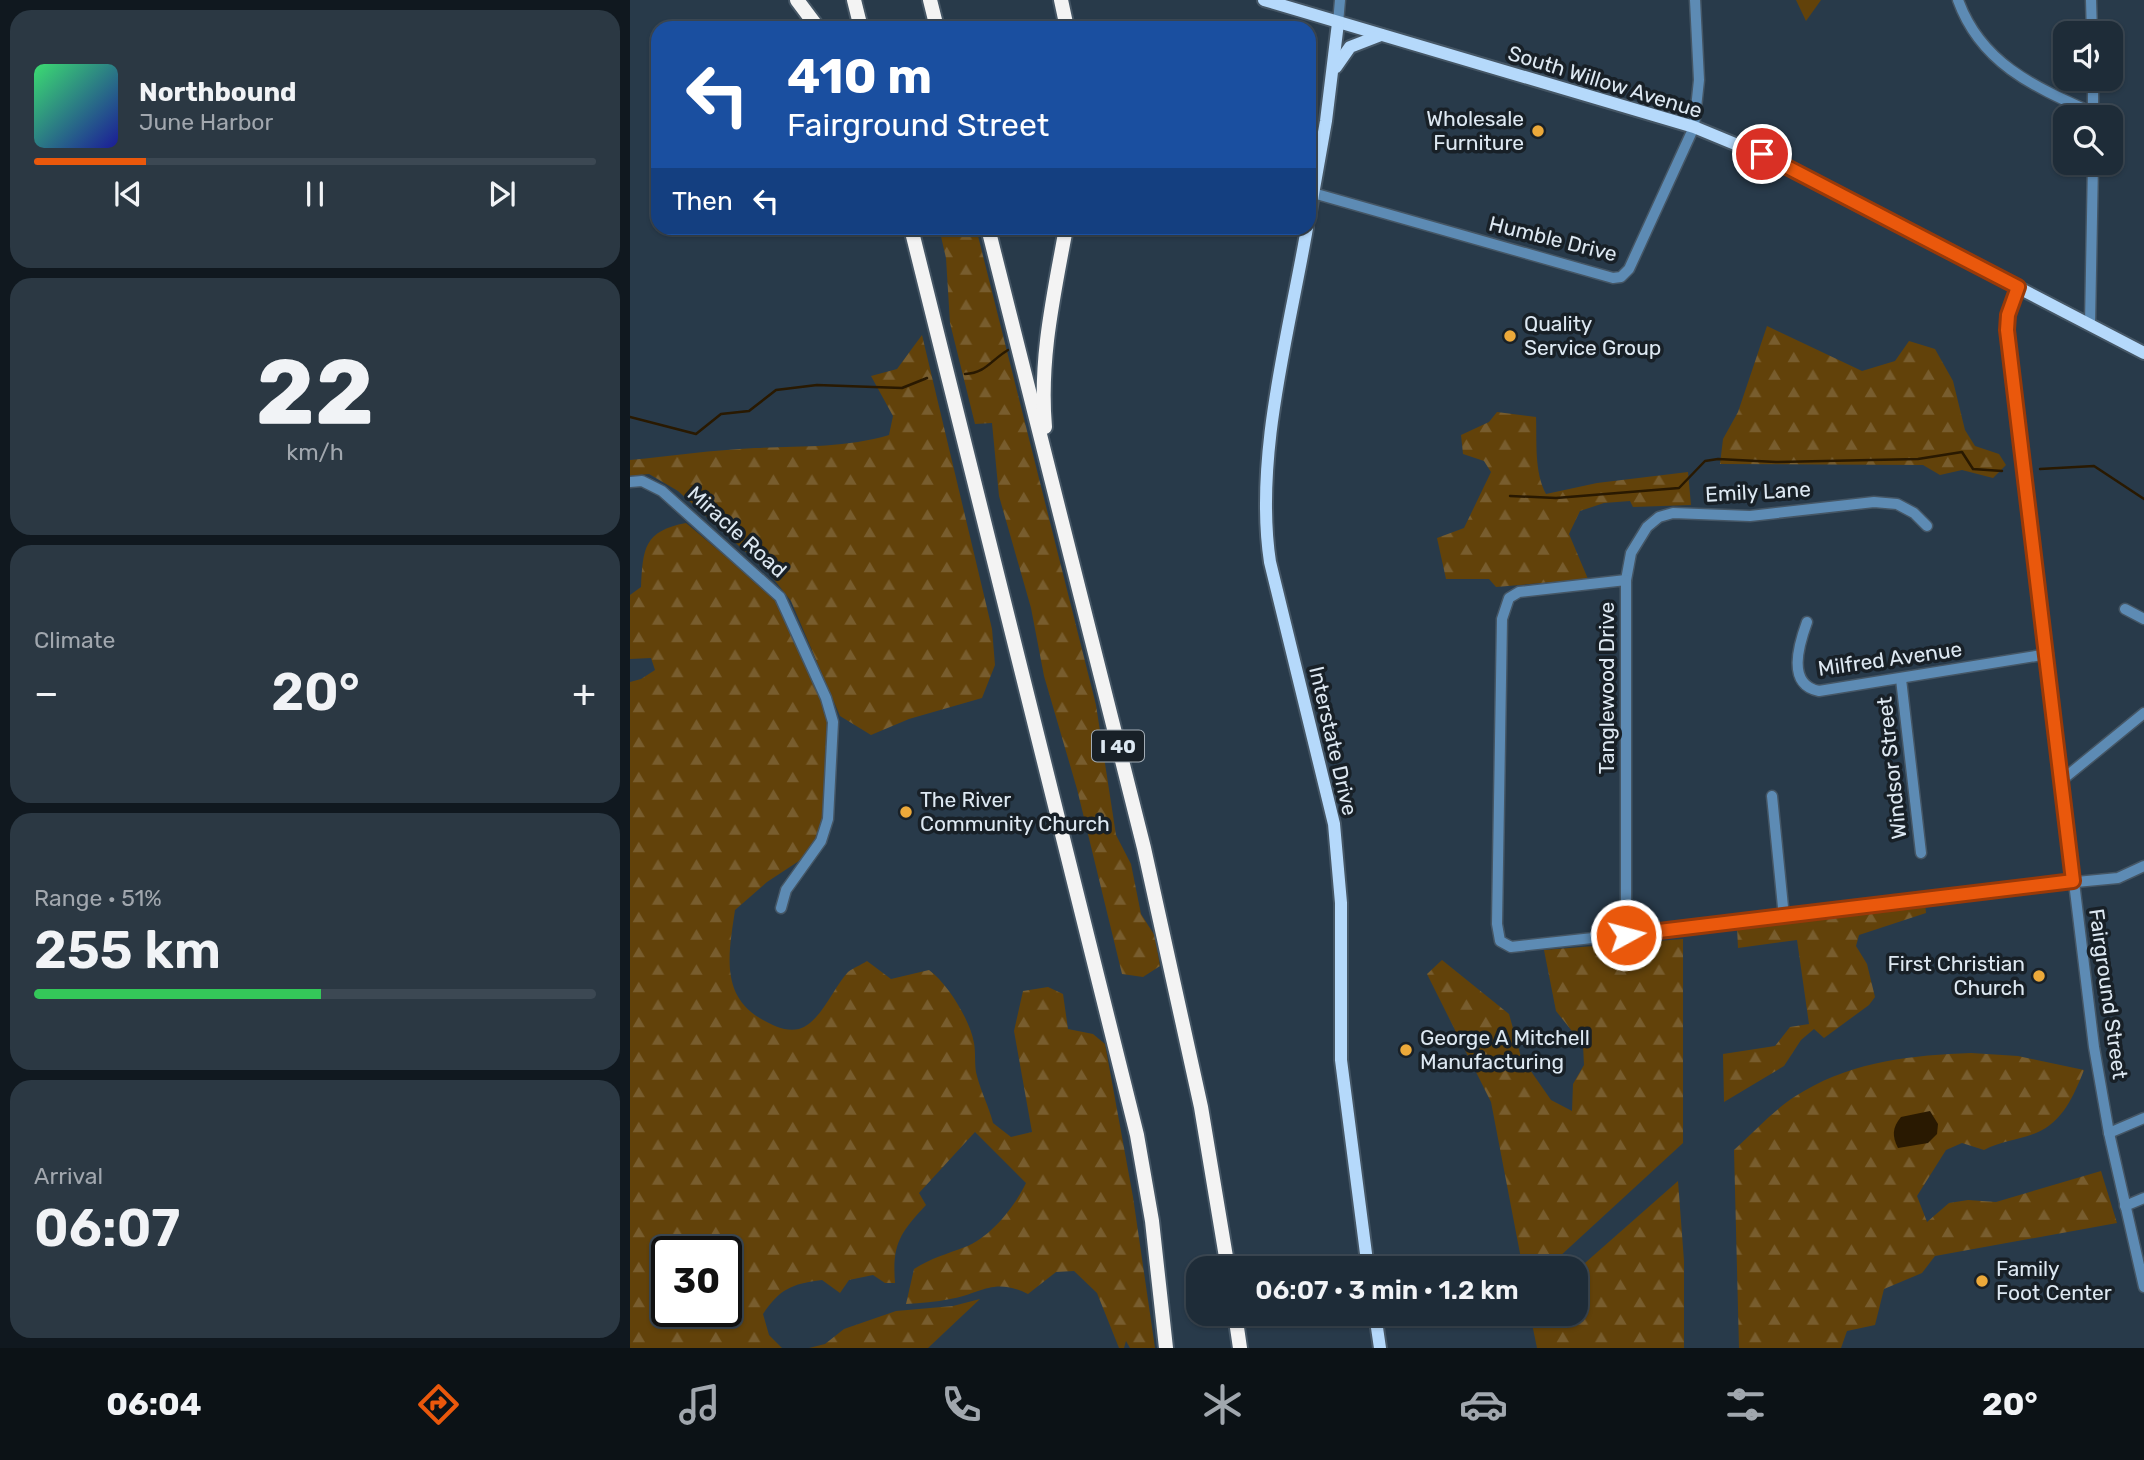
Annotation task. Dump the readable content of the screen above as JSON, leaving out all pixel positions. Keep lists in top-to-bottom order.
{
  "streets": {
    "highway": ["I 40"],
    "main road": ["South Willow Avenue", "Interstate Drive"],
    "street": [
      "Humble Drive",
      "Emily Lane",
      "Miracle Road",
      "Milfred Avenue",
      "Tanglewood Drive",
      "Windsor Street",
      "Fairground Street"
    ]
  },
  "crossings": [
    ["South Willow Avenue", "Humble Drive"],
    ["South Willow Avenue", "Fairground Street"],
    ["Emily Lane", "Tanglewood Drive"],
    ["Milfred Avenue", "Windsor Street"],
    ["Milfred Avenue", "Fairground Street"]
  ],
  "places": [
    "Wholesale Furniture",
    "Quality Service Group",
    "The River Community Church",
    "First Christian Church",
    "George A Mitchell Manufacturing",
    "Family Foot Center"
  ],
  "page": {
    "turn": ["410 m", "Fairground Street"],
    "song": ["Northbound", "June Harbor"],
    "then": "Then",
    "tile": [
      ["22", "km/h"],
      "Climate",
      ["Range · 51%", "255 km"],
      ["Arrival", "06:07"]
    ],
    "heat": ["−", "20°", "+"],
    "limit": "30",
    "trip": "06:07 · 3 min · 1.2 km",
    "tabs": ["06:04", "20°"]
  }
}
